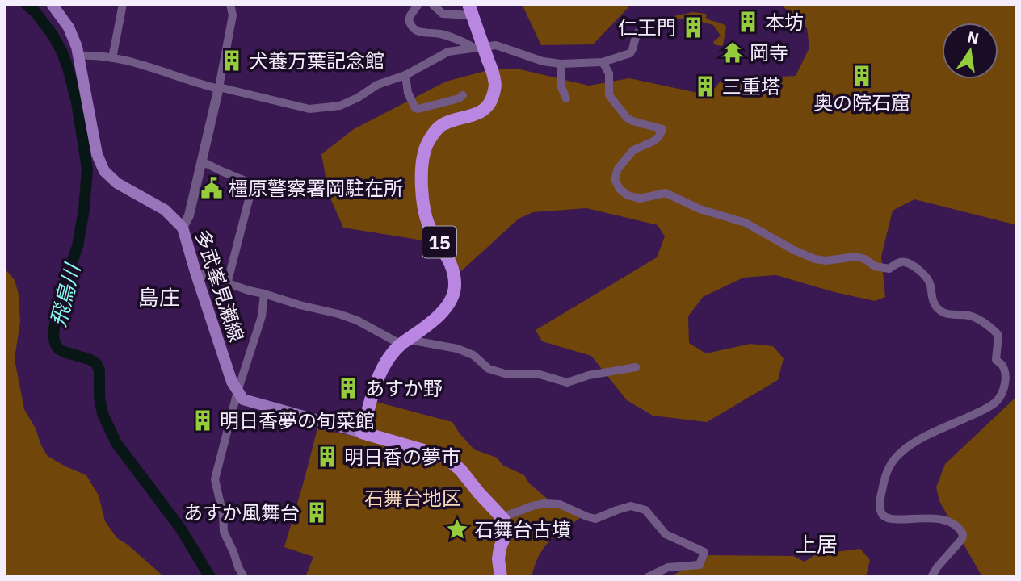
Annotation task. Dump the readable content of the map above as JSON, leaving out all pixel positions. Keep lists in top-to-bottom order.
{
  "streets": {
    "main road": ["15", "多武峯見瀬線"]
  },
  "districts": ["島庄", "上居"],
  "water": ["飛鳥川"],
  "parks": ["石舞台地区"],
  "places": {
    "building": [
      "本坊",
      "仁王門",
      "犬養万葉記念館",
      "奥の院石窟",
      "三重塔",
      "あすか野",
      "明日香夢の旬菜館",
      "明日香の夢市",
      "あすか風舞台"
    ],
    "temple": ["岡寺"],
    "public building": ["橿原警察署岡駐在所"],
    "place": ["石舞台古墳"]
  },
  "north": "top"
}
